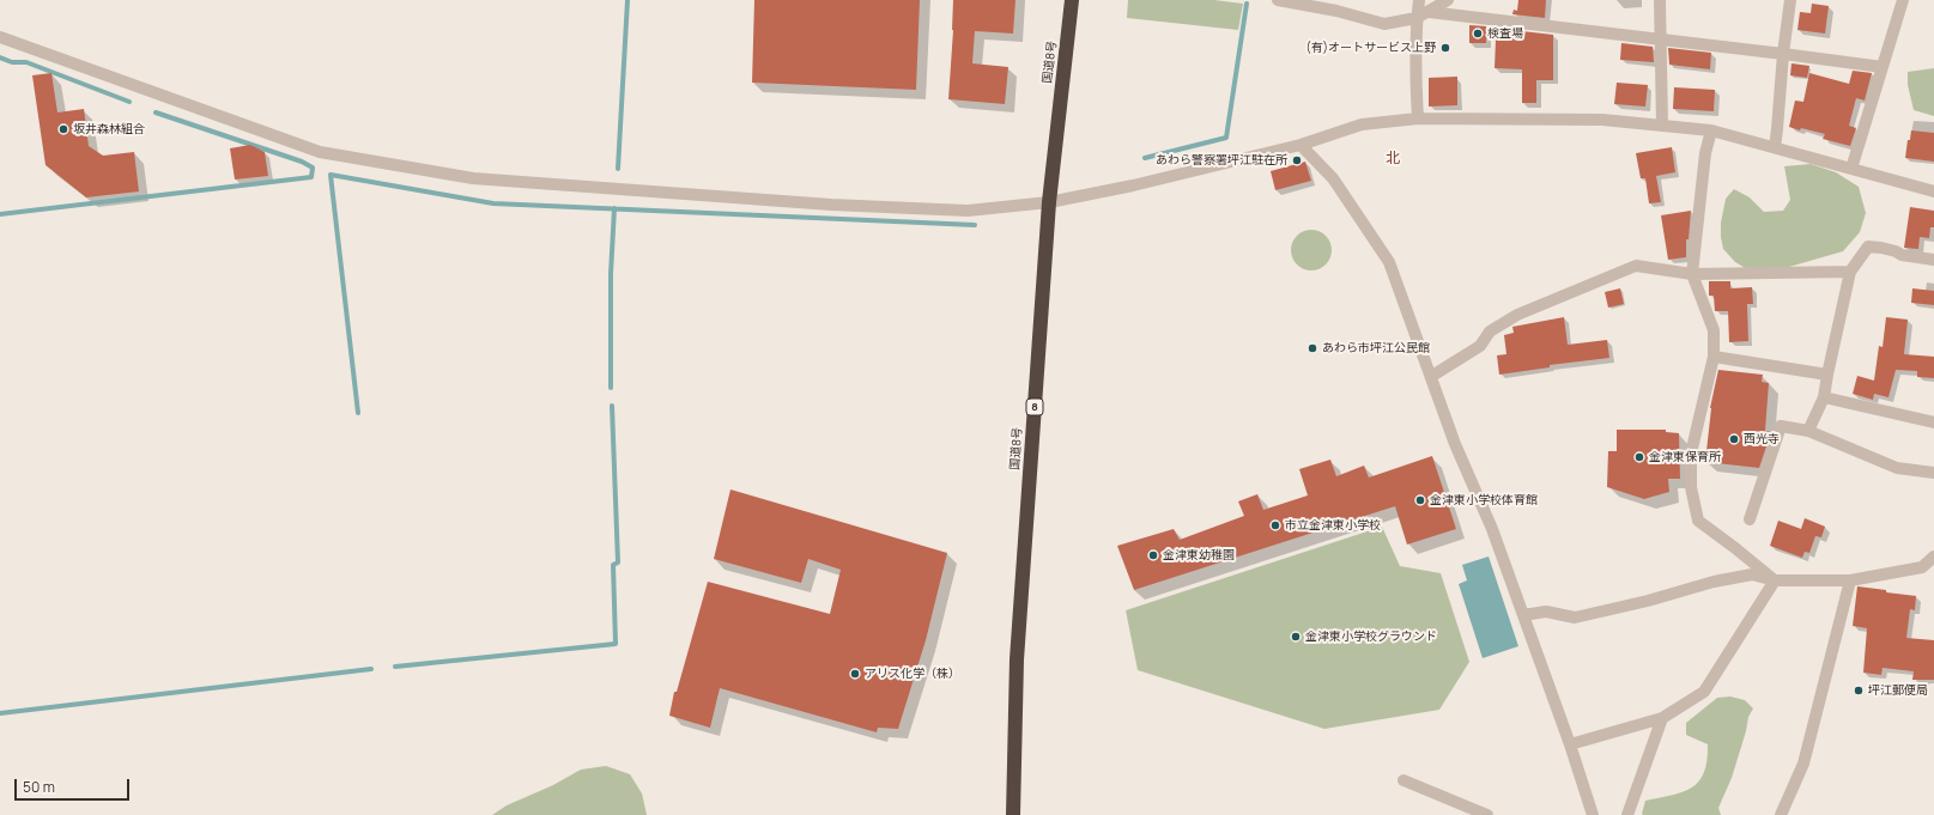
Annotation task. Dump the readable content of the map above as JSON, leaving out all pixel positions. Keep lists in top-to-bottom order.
{
  "streets": {
    "highway": ["国道8号", "8"]
  },
  "districts": ["北"],
  "places": [
    "検査場",
    "(有)オートサービス上野",
    "坂井森林組合",
    "あわら警察署坪江駐在所",
    "あわら市坪江公民館",
    "西光寺",
    "金津東保育所",
    "金津東小学校体育館",
    "市立金津東小学校",
    "金津東幼稚園",
    "金津東小学校グラウンド",
    "アリス化学（株）",
    "坪江郵便局"
  ],
  "scale_bar": "50 m"
}
